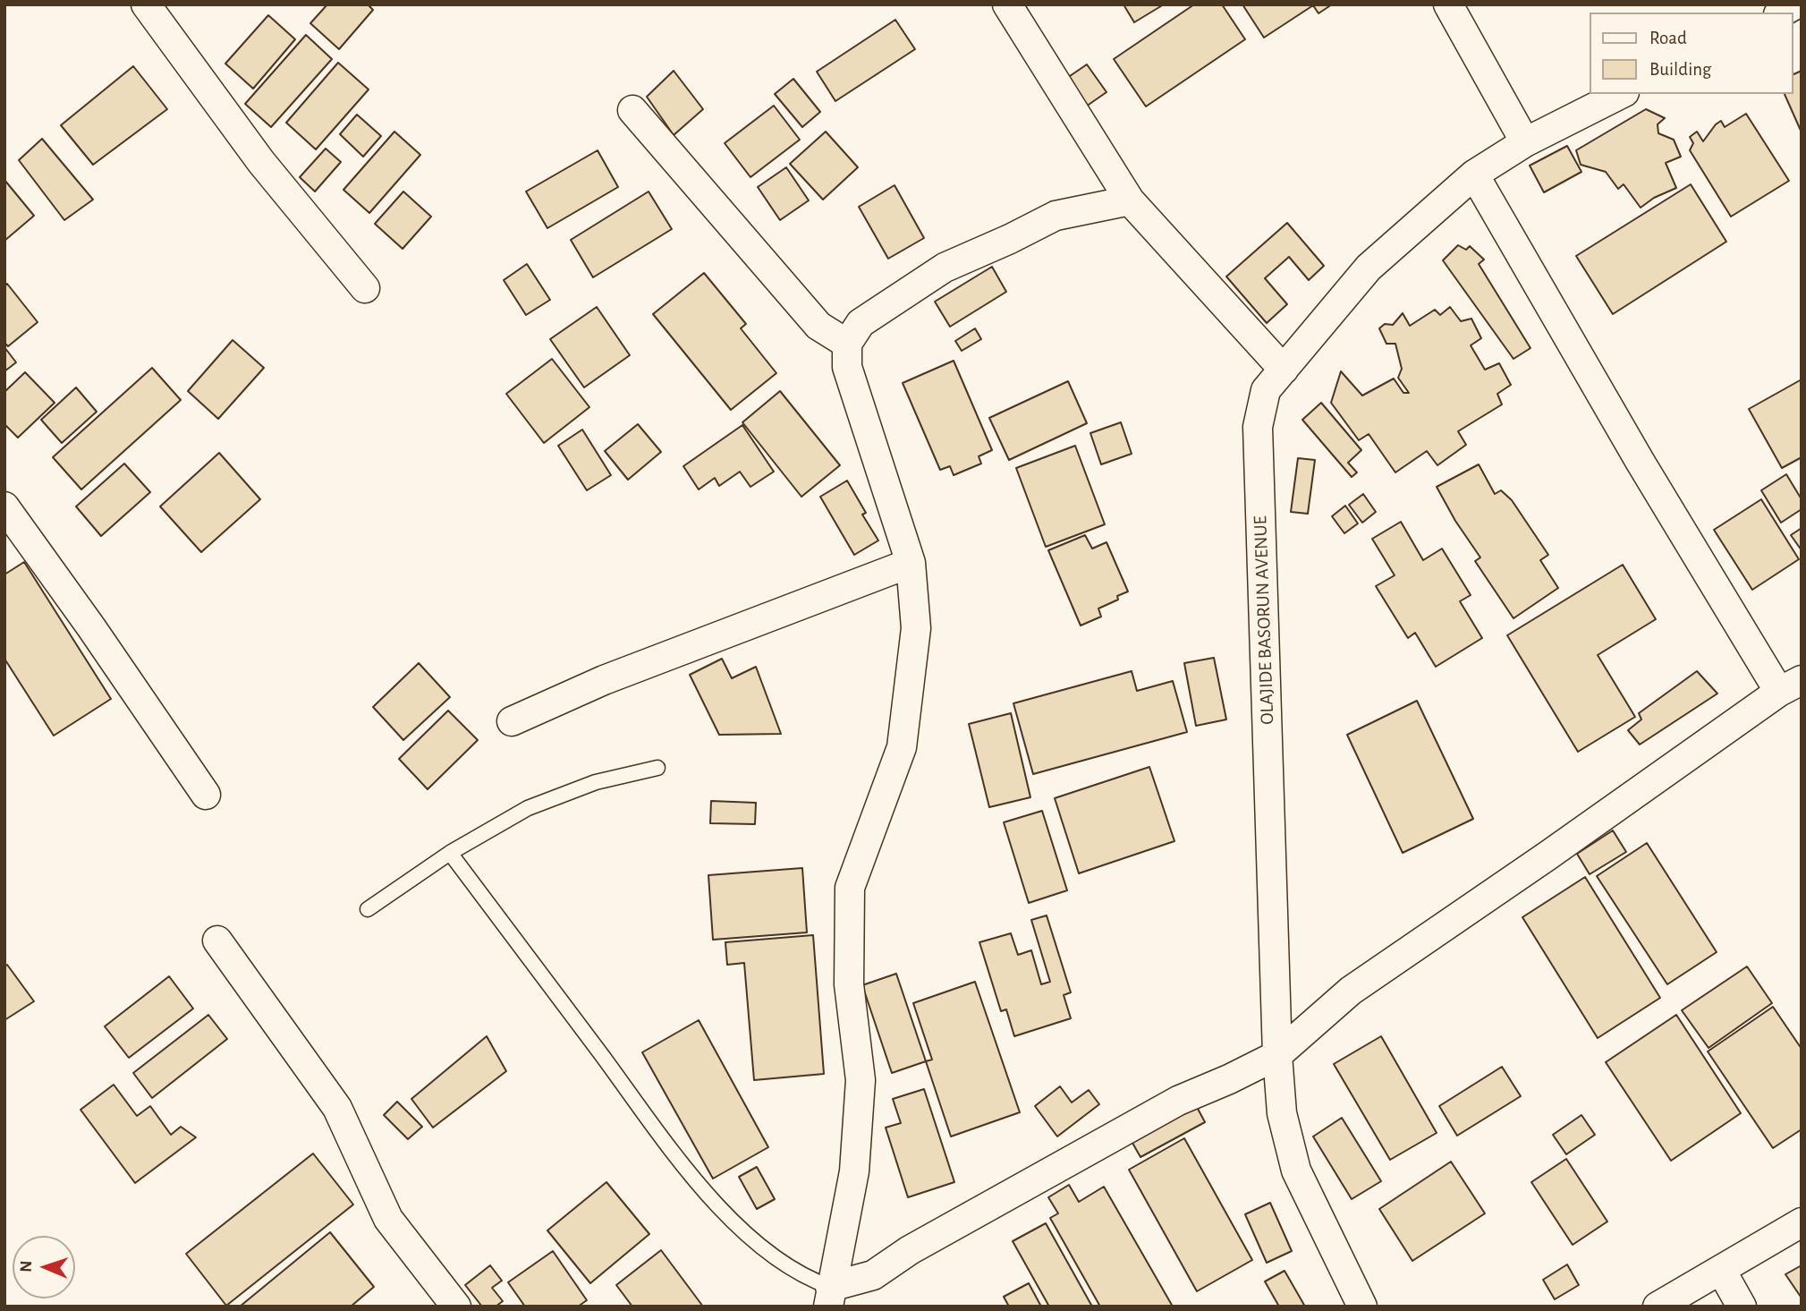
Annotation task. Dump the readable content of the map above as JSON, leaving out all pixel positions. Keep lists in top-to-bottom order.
{
  "streets": {
    "street": ["OLAJIDE BASORUN AVENUE"]
  },
  "legend": ["Road", "Building"],
  "north": "left"
}
